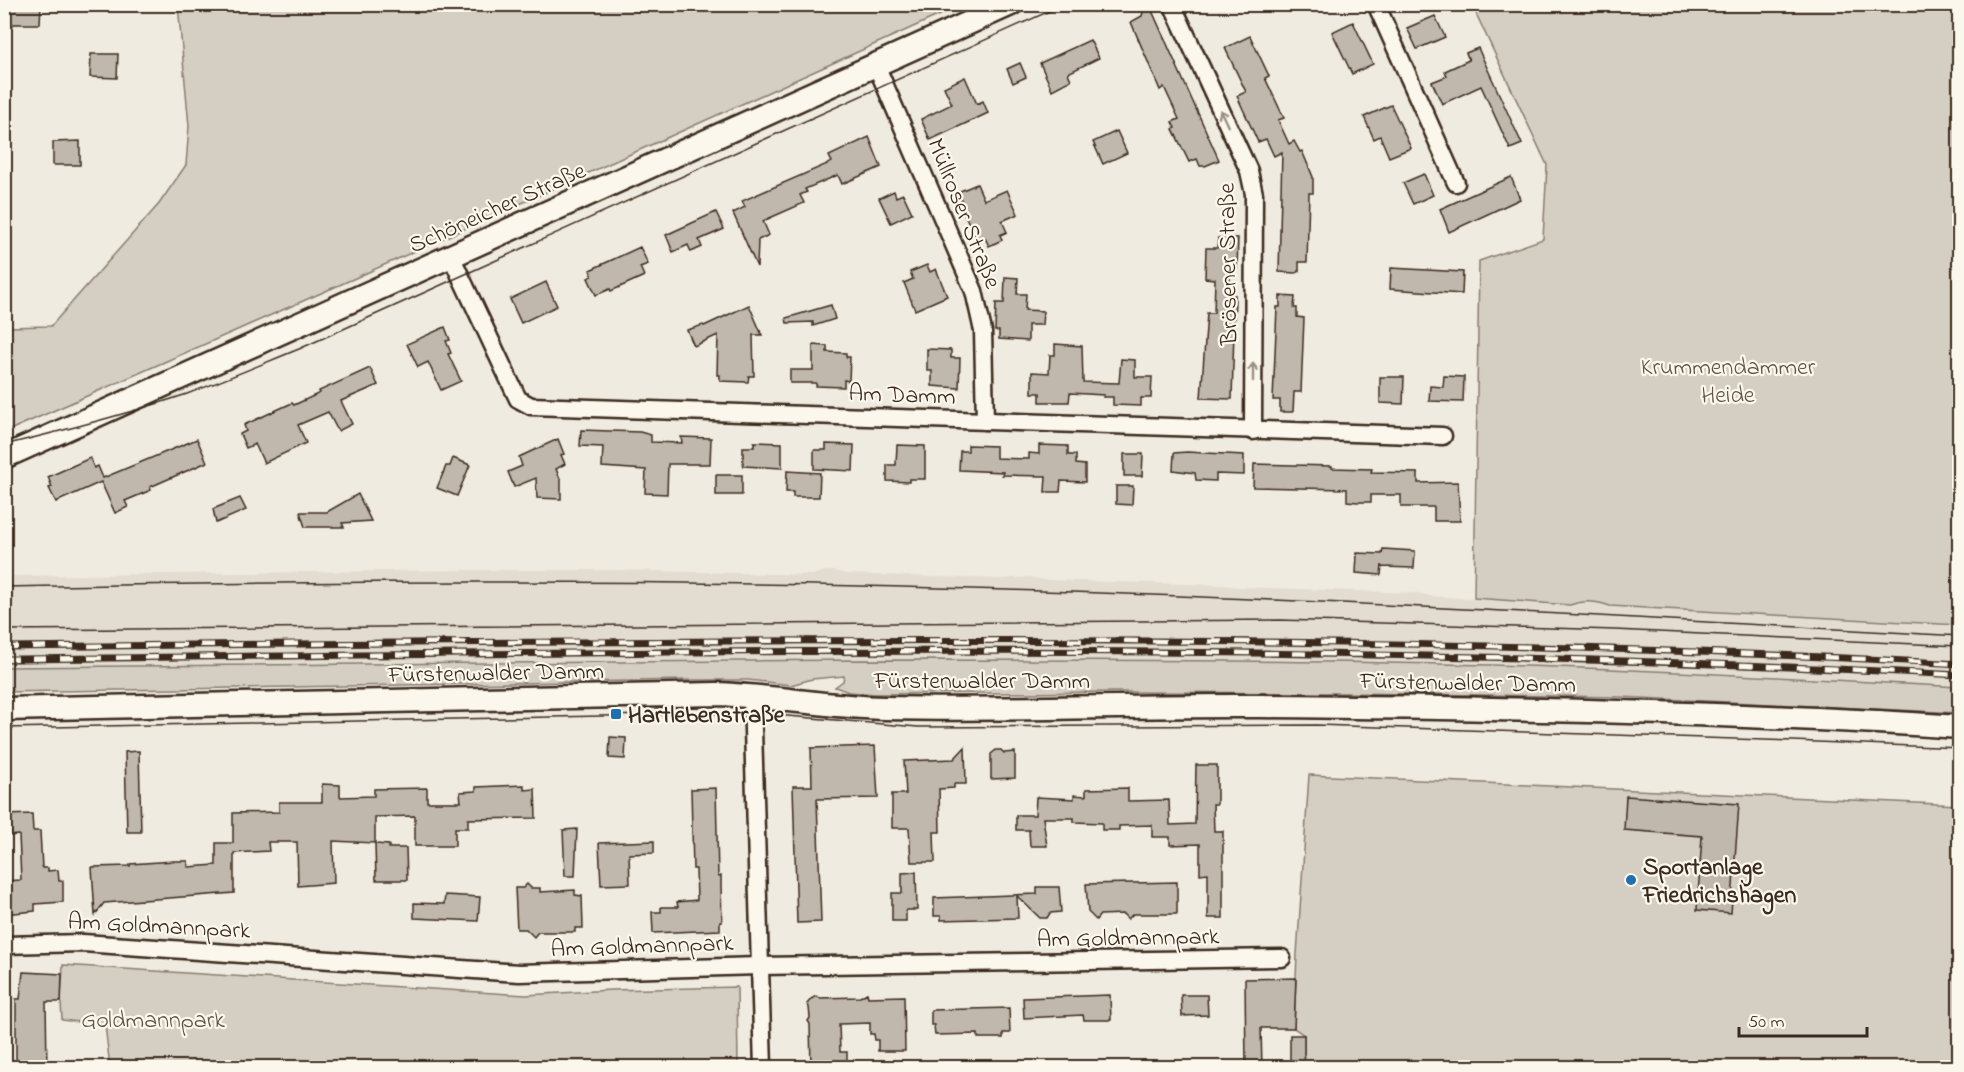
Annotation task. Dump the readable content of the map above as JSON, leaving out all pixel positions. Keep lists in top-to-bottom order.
{
  "streets": {
    "main road": ["Schöneicher Straße", "Fürstenwalder Damm"],
    "street": [
      "Müllroser Straße",
      "Brösener Straße",
      "Am Damm",
      "Am Goldmannpark"
    ]
  },
  "crossings": [
    ["Schöneicher Straße", "Müllroser Straße"],
    ["Schöneicher Straße", "Am Damm"],
    ["Müllroser Straße", "Am Damm"],
    ["Brösener Straße", "Am Damm"]
  ],
  "one_way": ["Brösener Straße"],
  "parks": ["Krummendammer Heide", "Goldmannpark"],
  "places": {
    "transit": ["Hartlebenstraße"],
    "other": ["Sportanlage Friedrichshagen"]
  },
  "scale_bar": "50 m"
}
